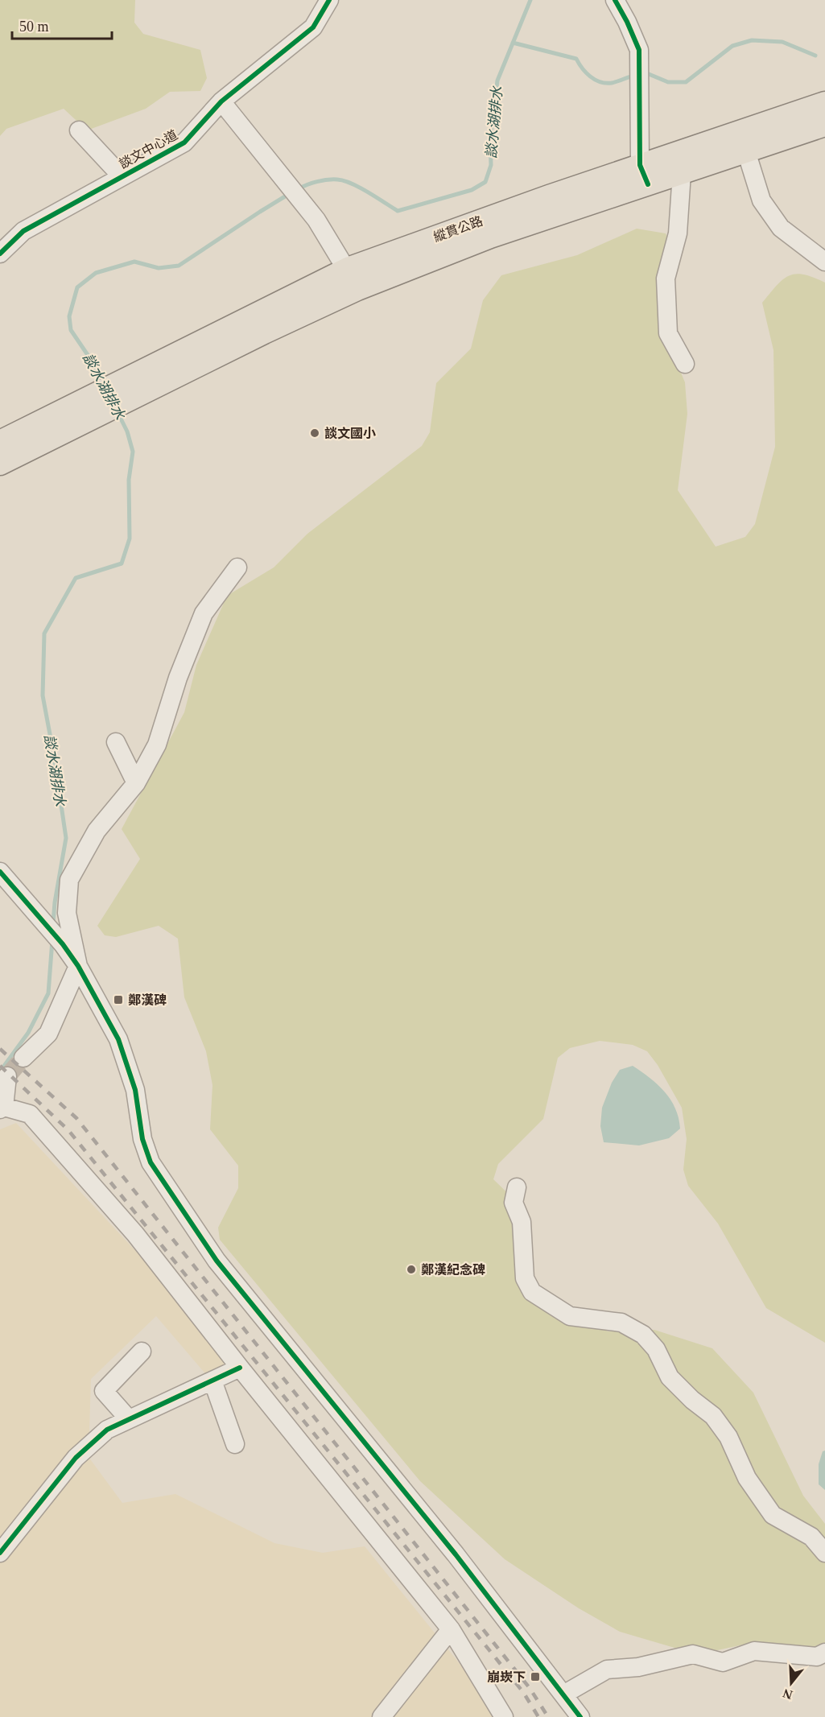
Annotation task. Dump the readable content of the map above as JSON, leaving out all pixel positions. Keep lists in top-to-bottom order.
{
  "streets": {
    "main road": ["縱貫公路"],
    "street": ["談文中心道"]
  },
  "water": ["談水湖排水"],
  "places": {
    "other": ["談文國小", "鄭漢紀念碑"],
    "transit": ["鄭漢碑", "崩崁下"]
  },
  "scale_bar": "50 m",
  "north": "bottom"
}
